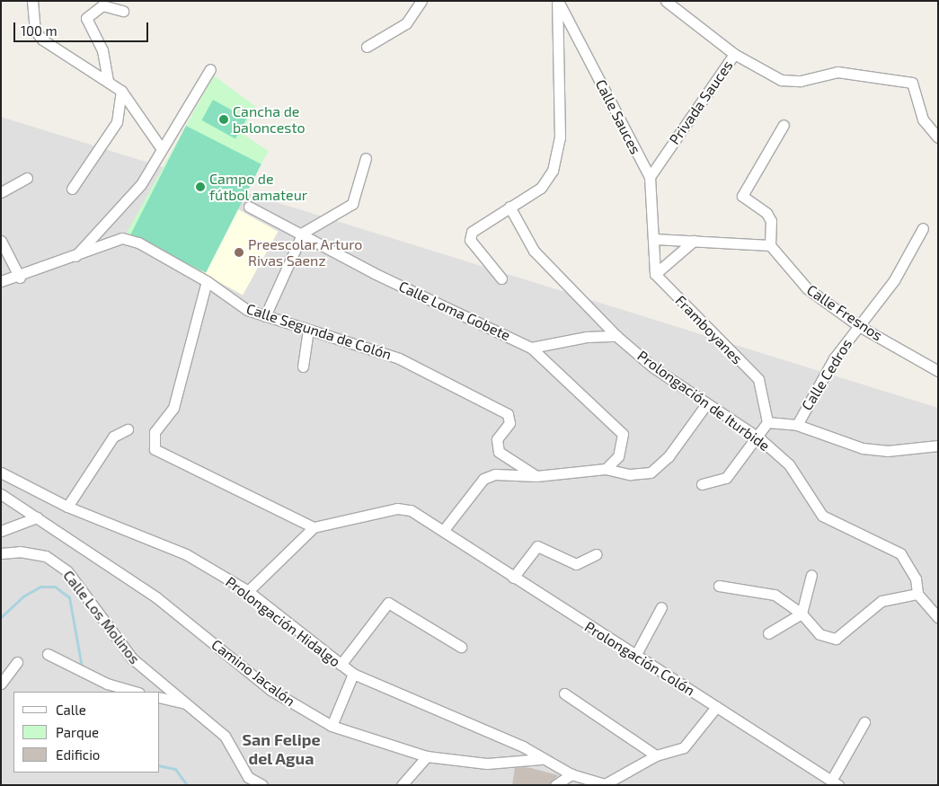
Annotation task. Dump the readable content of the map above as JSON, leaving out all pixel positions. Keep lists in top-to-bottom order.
{
  "streets": {
    "street": [
      "Privada Sauces",
      "Calle Sauces",
      "Calle Loma Gobete",
      "Calle Fresnos",
      "Framboyanes",
      "Calle Segunda de Colón",
      "Calle Cedros",
      "Prolongación de Iturbide",
      "Calle Los Molinos",
      "Prolongación Hidalgo",
      "Prolongación Colón",
      "Camino Jacalón"
    ]
  },
  "crossings": [
    ["Privada Sauces", "Calle Sauces"],
    ["Calle Fresnos", "Calle Cedros"],
    ["Prolongación Hidalgo", "Camino Jacalón"]
  ],
  "districts": ["San Felipe del Agua"],
  "places": ["Cancha de baloncesto", "Campo de fútbol amateur", "Preescolar Arturo Rivas Saenz"],
  "legend": ["Calle", "Parque", "Edificio"],
  "scale_bar": "100 m"
}
